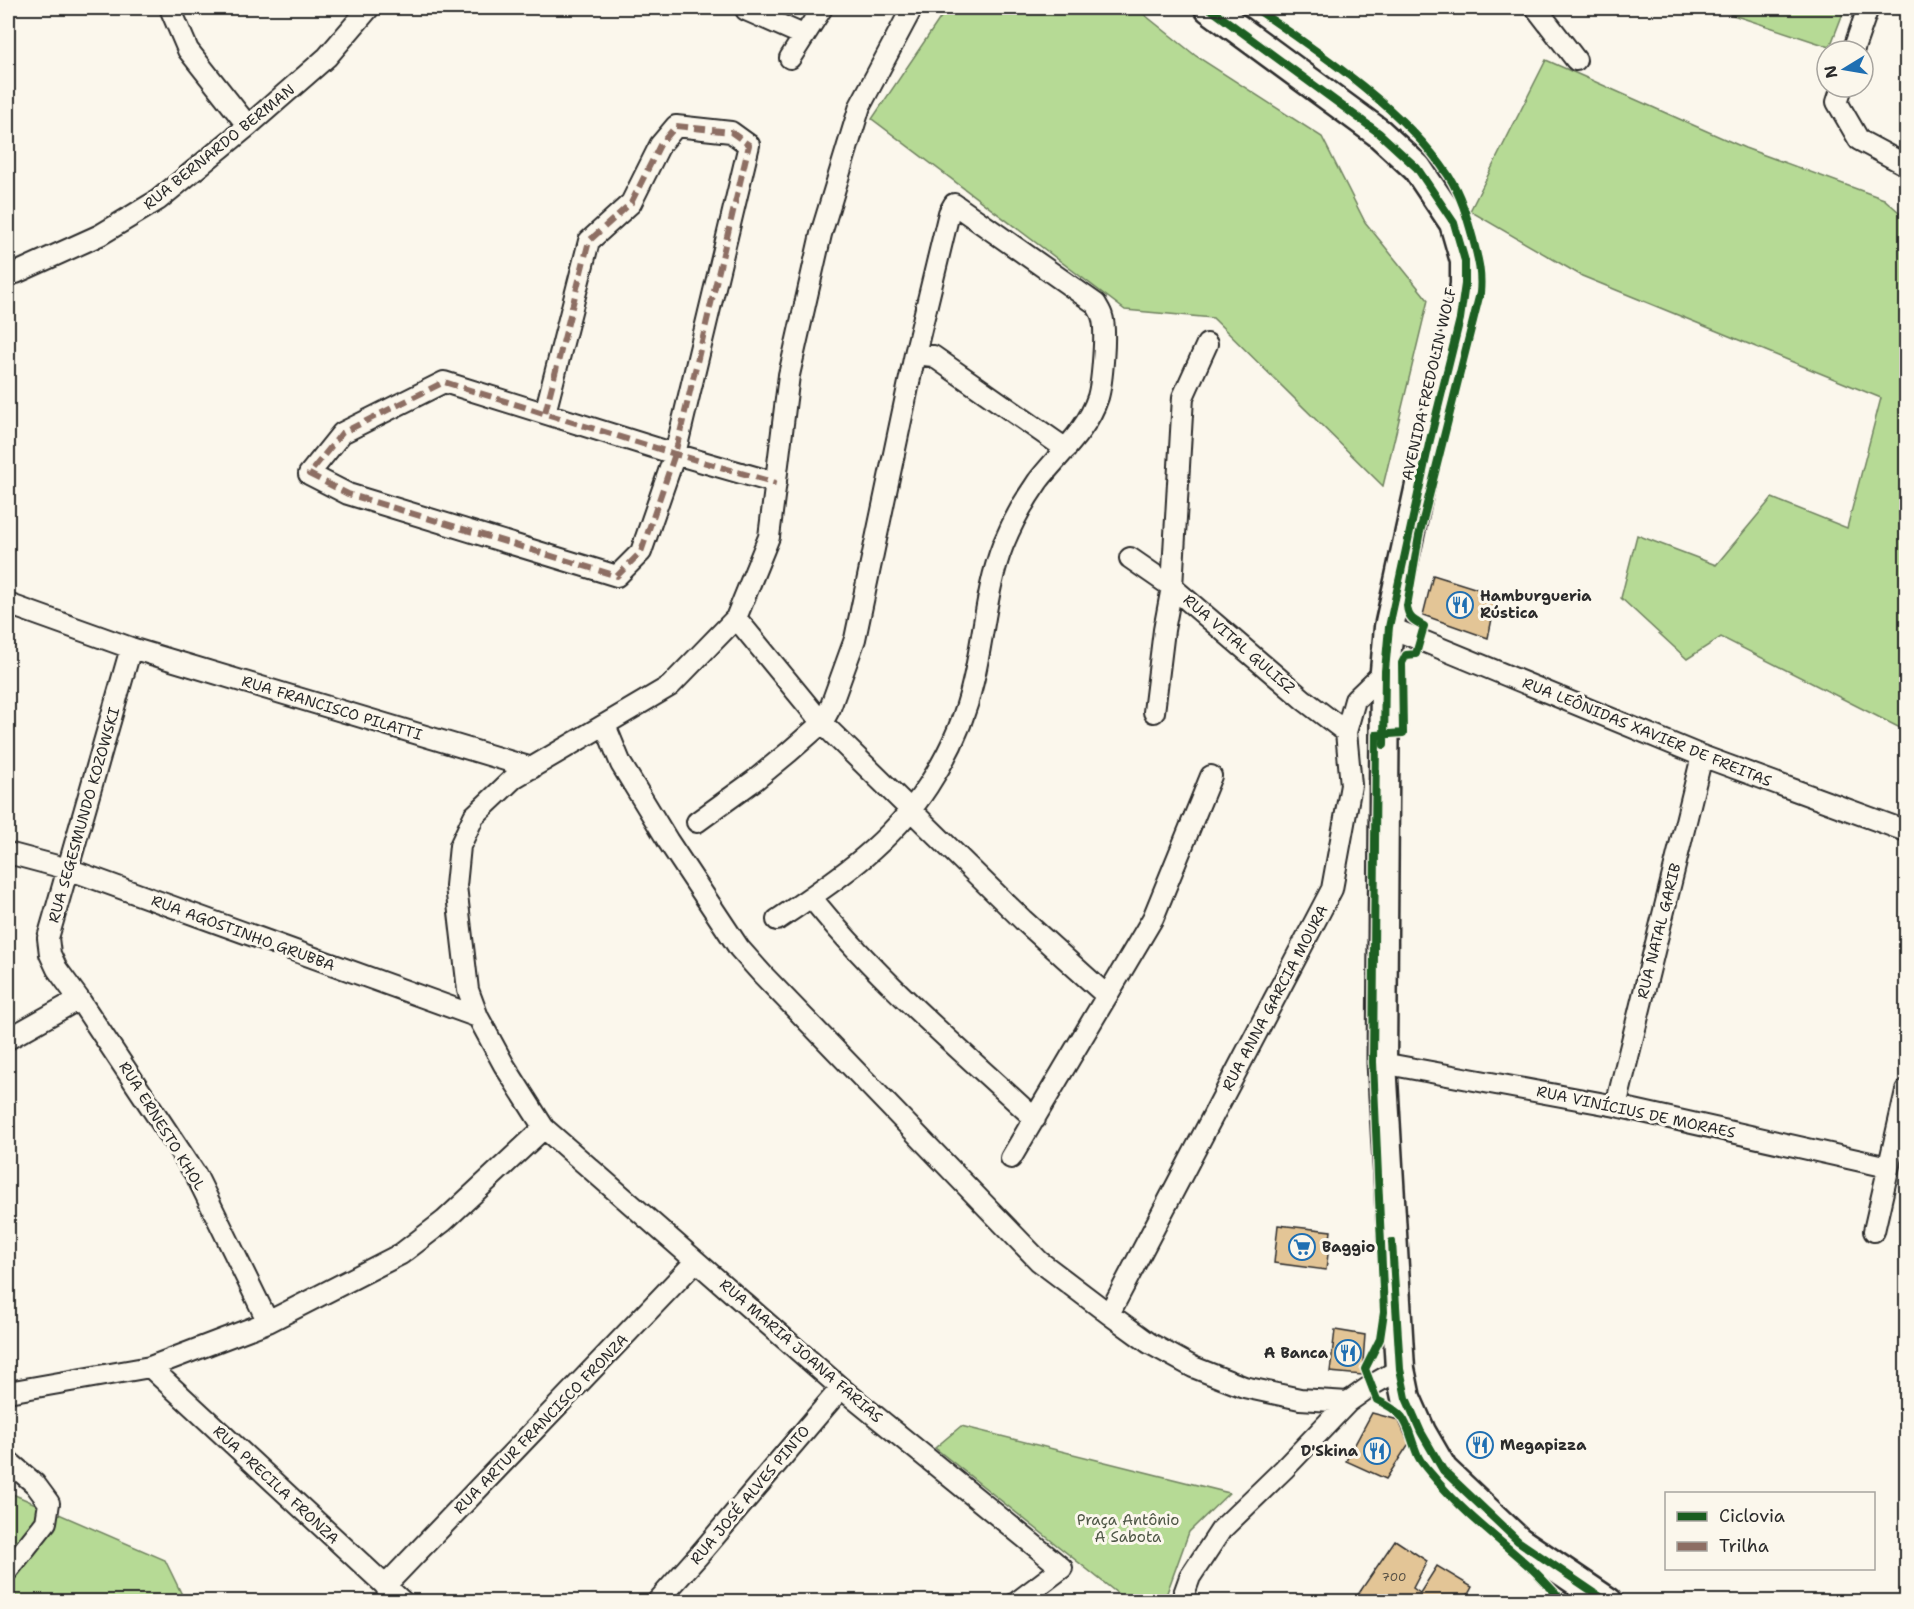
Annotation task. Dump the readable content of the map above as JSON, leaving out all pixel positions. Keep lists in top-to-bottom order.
{
  "streets": {
    "main road": ["AVENIDA FREDOLIN WOLF"],
    "street": [
      "RUA BERNARDO BERMAN",
      "RUA VITAL GULISZ",
      "RUA FRANCISCO PILATTI",
      "RUA LEÔNIDAS XAVIER DE FREITAS",
      "RUA SEGESMUNDO KOZOWSKI",
      "RUA NATAL GARIB",
      "RUA AGOSTINHO GRUBBA",
      "RUA ANNA GARCIA MOURA",
      "RUA VINÍCIUS DE MORAES",
      "RUA ERNESTO KHOL",
      "RUA MARIA JOANA FARIAS",
      "RUA ARTUR FRANCISCO FRONZA",
      "RUA PRECILA FRONZA",
      "RUA JOSÉ ALVES PINTO"
    ]
  },
  "crossings": [
    ["AVENIDA FREDOLIN WOLF", "RUA LEÔNIDAS XAVIER DE FREITAS"],
    ["AVENIDA FREDOLIN WOLF", "RUA ANNA GARCIA MOURA"],
    ["AVENIDA FREDOLIN WOLF", "RUA VINÍCIUS DE MORAES"],
    ["RUA VITAL GULISZ", "RUA ANNA GARCIA MOURA"],
    ["RUA FRANCISCO PILATTI", "RUA SEGESMUNDO KOZOWSKI"],
    ["RUA FRANCISCO PILATTI", "RUA MARIA JOANA FARIAS"],
    ["RUA LEÔNIDAS XAVIER DE FREITAS", "RUA NATAL GARIB"],
    ["RUA SEGESMUNDO KOZOWSKI", "RUA AGOSTINHO GRUBBA"],
    ["RUA SEGESMUNDO KOZOWSKI", "RUA ERNESTO KHOL"],
    ["RUA NATAL GARIB", "RUA VINÍCIUS DE MORAES"],
    ["RUA AGOSTINHO GRUBBA", "RUA MARIA JOANA FARIAS"],
    ["RUA MARIA JOANA FARIAS", "RUA ARTUR FRANCISCO FRONZA"],
    ["RUA MARIA JOANA FARIAS", "RUA JOSÉ ALVES PINTO"],
    ["RUA ARTUR FRANCISCO FRONZA", "RUA PRECILA FRONZA"]
  ],
  "parks": ["Praça Antônio A Sabota"],
  "places": {
    "restaurant": [
      "Hamburgueria Rústica",
      "A Banca",
      "Megapizza",
      "D'Skina"
    ],
    "supermarket": ["Baggio"]
  },
  "house_numbers": ["700"],
  "legend": ["Ciclovia", "Trilha"],
  "north": "left"
}
